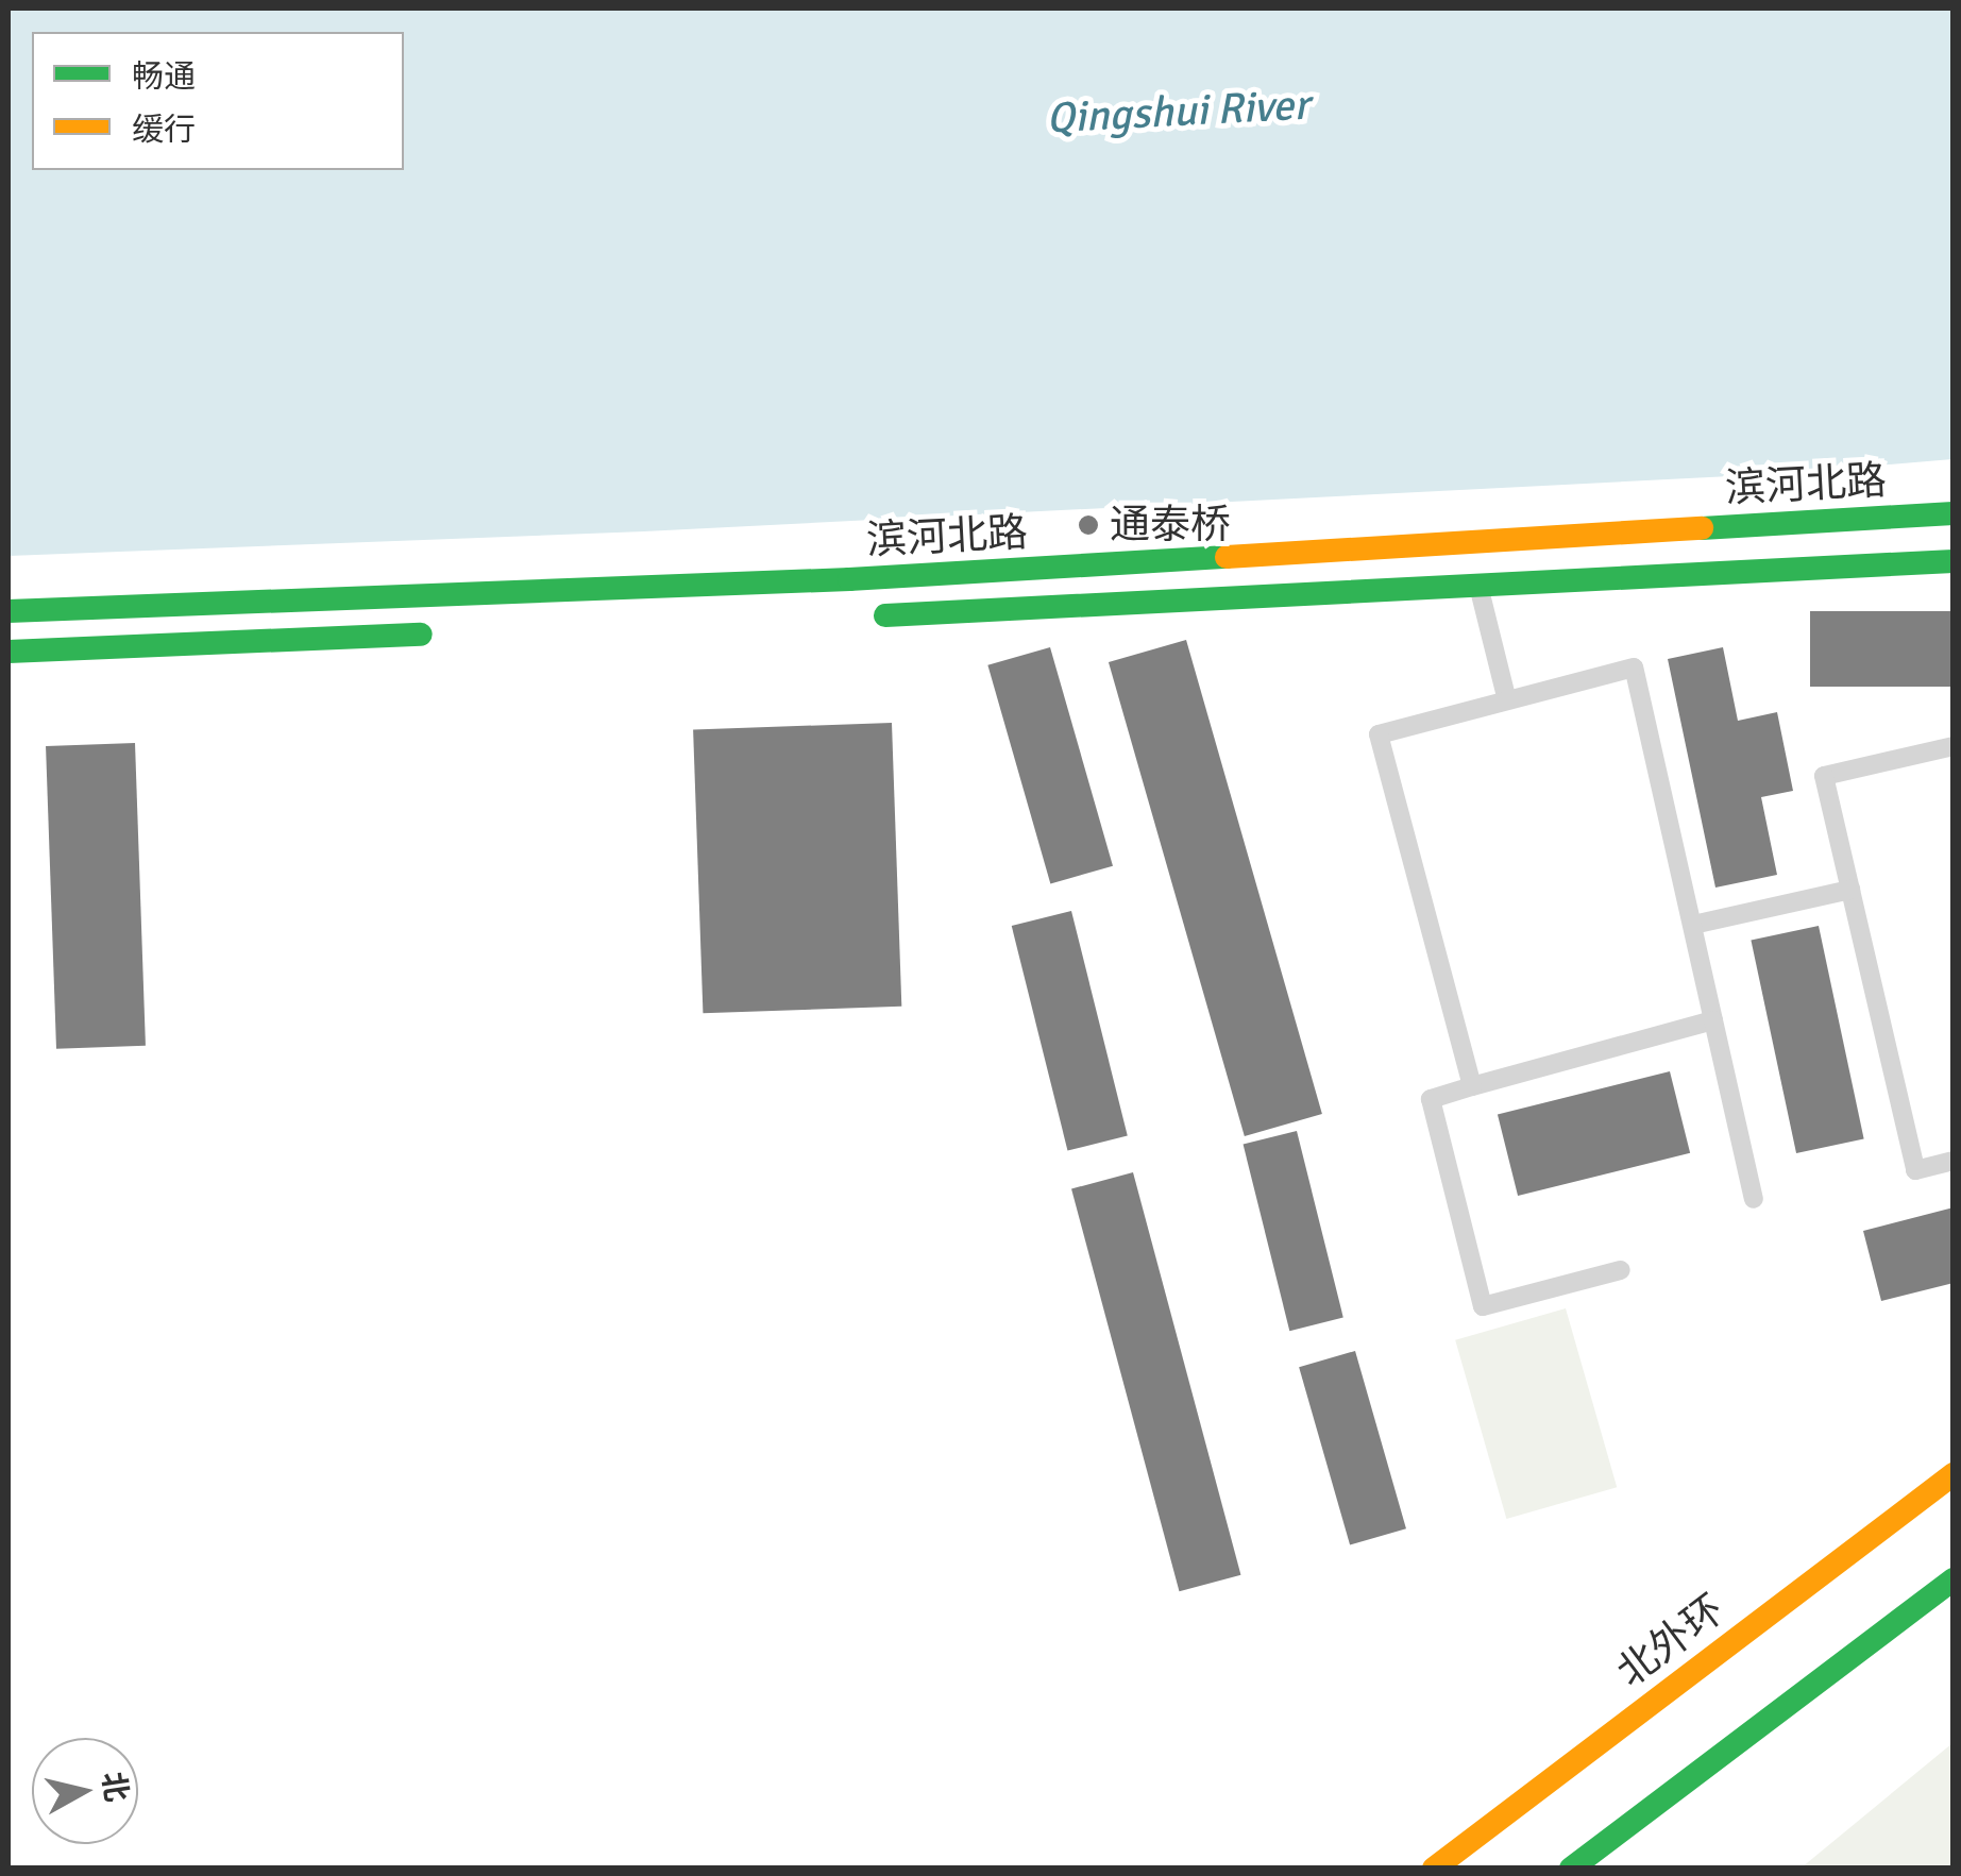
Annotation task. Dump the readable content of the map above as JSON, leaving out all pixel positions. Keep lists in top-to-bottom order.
{
  "streets": {
    "main road": ["滨河北路", "北外环"]
  },
  "water": ["Qingshui River"],
  "places": ["通泰桥"],
  "legend": ["畅通", "缓行"],
  "north": "right"
}
